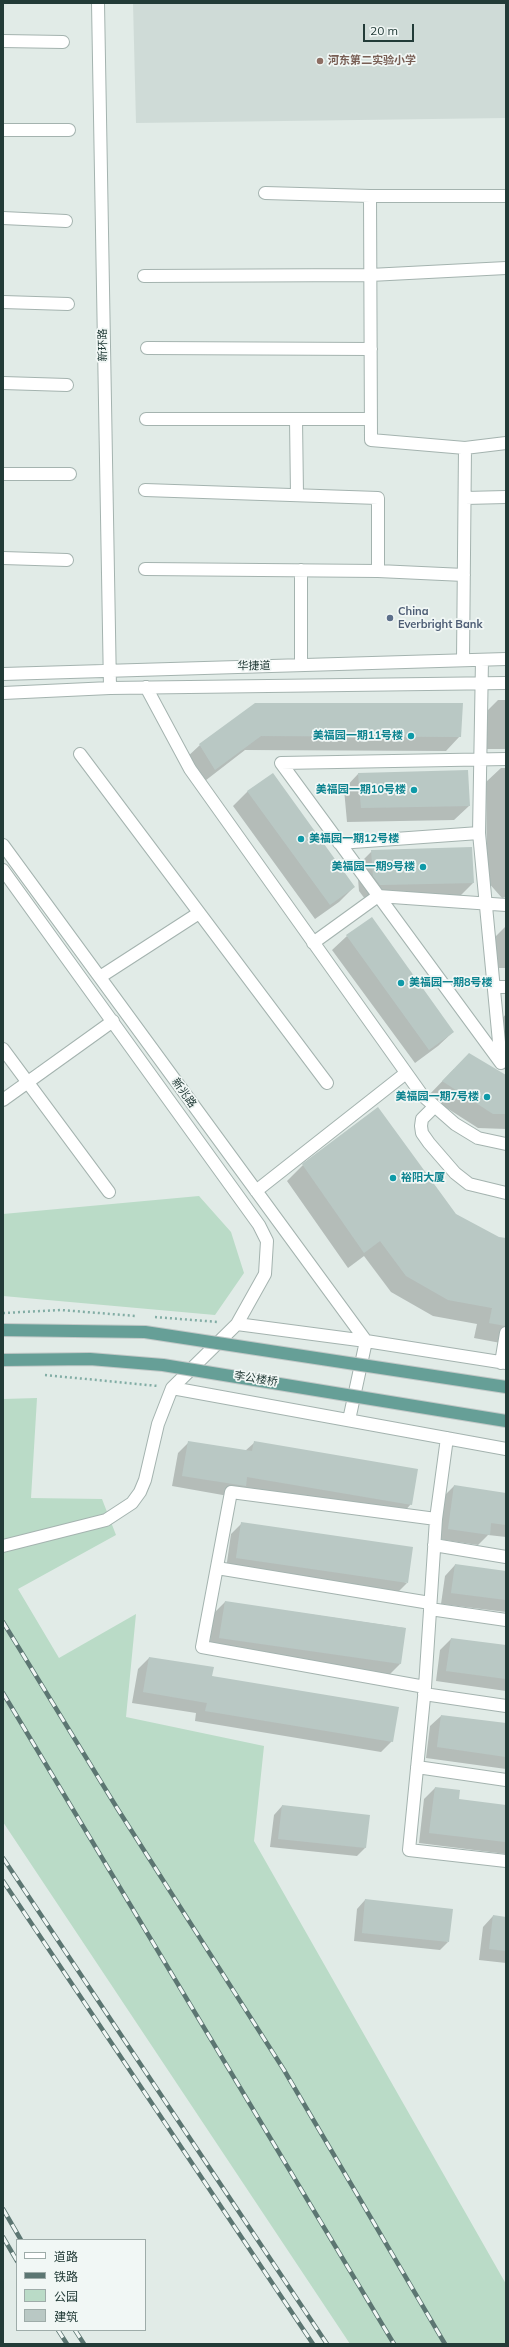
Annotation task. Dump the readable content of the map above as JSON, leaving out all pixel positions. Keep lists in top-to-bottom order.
{
  "streets": {
    "main road": ["李公楼桥"],
    "street": ["新环路", "华捷道", "新兆路"]
  },
  "crossings": [
    ["新环路", "华捷道"]
  ],
  "places": [
    "河东第二实验小学",
    "China Everbright Bank",
    "美福园一期11号楼",
    "美福园一期10号楼",
    "美福园一期12号楼",
    "美福园一期9号楼",
    "美福园一期8号楼",
    "美福园一期7号楼",
    "裕阳大厦"
  ],
  "legend": [
    "道路",
    "铁路",
    "公园",
    "建筑"
  ],
  "scale_bar": "20 m"
}
